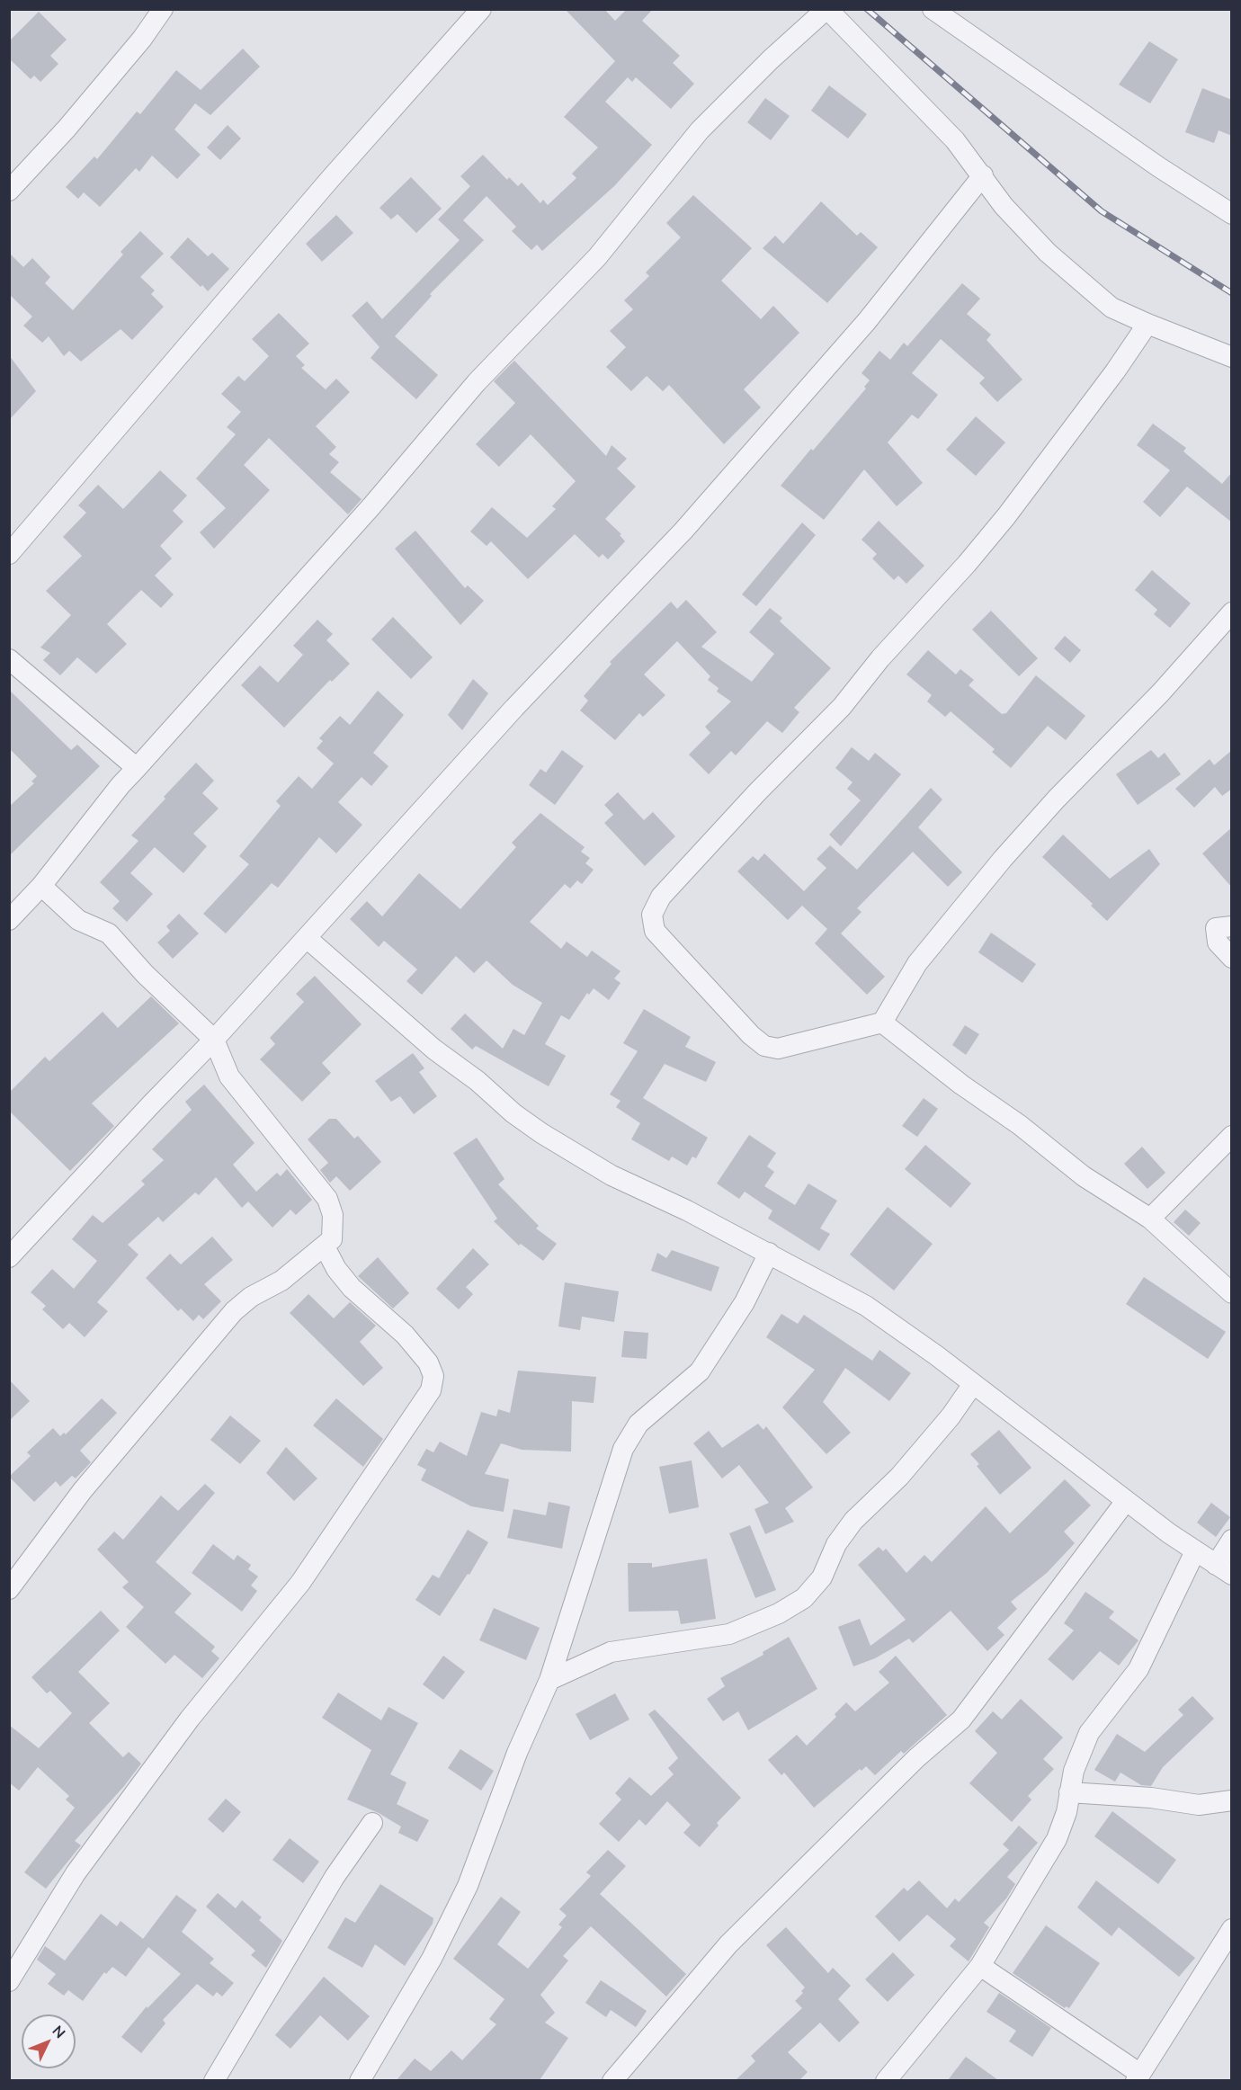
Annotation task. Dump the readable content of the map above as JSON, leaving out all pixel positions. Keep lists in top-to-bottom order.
{
  "north": "top right"
}
